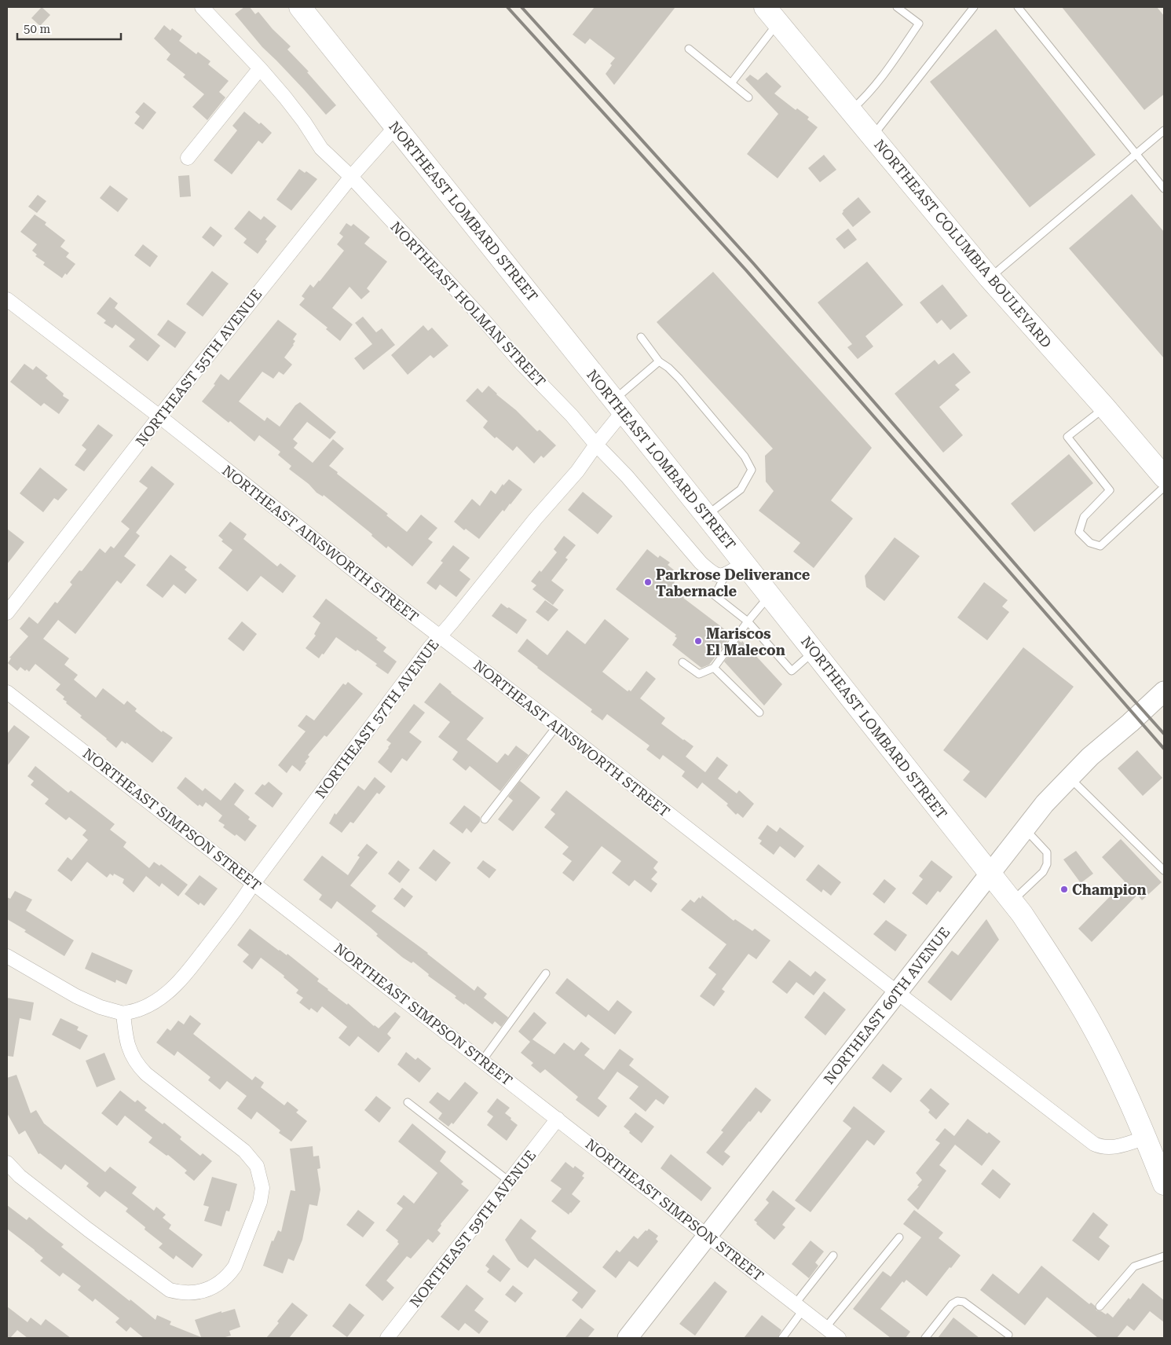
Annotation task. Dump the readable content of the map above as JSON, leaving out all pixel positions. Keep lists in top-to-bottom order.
{
  "streets": {
    "main road": ["NORTHEAST LOMBARD STREET", "NORTHEAST COLUMBIA BOULEVARD"],
    "street": [
      "NORTHEAST HOLMAN STREET",
      "NORTHEAST 55TH AVENUE",
      "NORTHEAST AINSWORTH STREET",
      "NORTHEAST 57TH AVENUE",
      "NORTHEAST SIMPSON STREET",
      "NORTHEAST 60TH AVENUE",
      "NORTHEAST 59TH AVENUE"
    ]
  },
  "crossings": [
    ["NORTHEAST LOMBARD STREET", "NORTHEAST 55TH AVENUE"],
    ["NORTHEAST LOMBARD STREET", "NORTHEAST AINSWORTH STREET"],
    ["NORTHEAST LOMBARD STREET", "NORTHEAST 57TH AVENUE"],
    ["NORTHEAST LOMBARD STREET", "NORTHEAST 60TH AVENUE"],
    ["NORTHEAST HOLMAN STREET", "NORTHEAST 55TH AVENUE"],
    ["NORTHEAST HOLMAN STREET", "NORTHEAST 57TH AVENUE"],
    ["NORTHEAST 55TH AVENUE", "NORTHEAST AINSWORTH STREET"],
    ["NORTHEAST AINSWORTH STREET", "NORTHEAST 57TH AVENUE"],
    ["NORTHEAST AINSWORTH STREET", "NORTHEAST 60TH AVENUE"],
    ["NORTHEAST 57TH AVENUE", "NORTHEAST SIMPSON STREET"],
    ["NORTHEAST SIMPSON STREET", "NORTHEAST 60TH AVENUE"],
    ["NORTHEAST SIMPSON STREET", "NORTHEAST 59TH AVENUE"]
  ],
  "places": ["Parkrose Deliverance Tabernacle", "Mariscos El Malecon", "Champion"],
  "scale_bar": "50 m"
}
